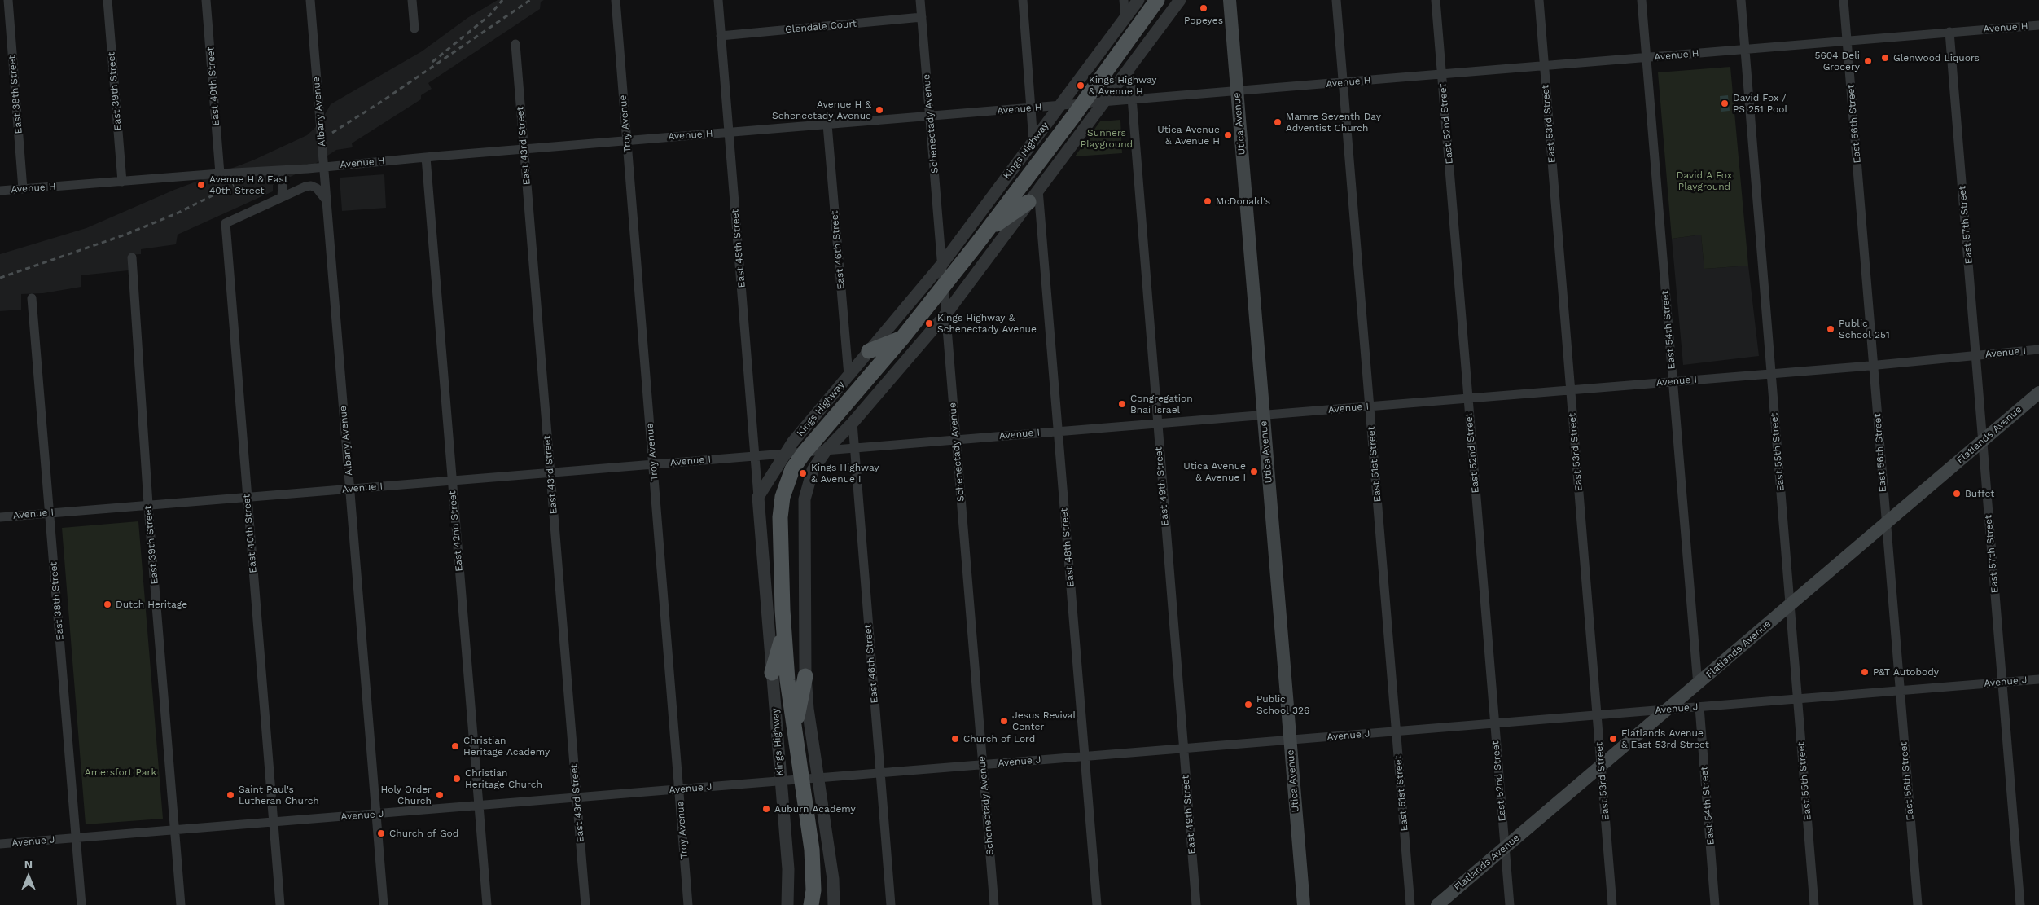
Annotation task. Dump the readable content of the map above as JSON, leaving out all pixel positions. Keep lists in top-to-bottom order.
{
  "streets": {
    "main road": ["Utica Avenue", "Kings Highway", "Flatlands Avenue"],
    "street": [
      "Glendale Court",
      "Avenue H",
      "East 40th Street",
      "East 39th Street",
      "East 38th Street",
      "Albany Avenue",
      "Troy Avenue",
      "Schenectady Avenue",
      "East 52nd Street",
      "East 53rd Street",
      "East 56th Street",
      "East 43rd Street",
      "East 57th Street",
      "East 45th Street",
      "East 46th Street",
      "East 54th Street",
      "Avenue I",
      "East 55th Street",
      "East 51st Street",
      "East 49th Street",
      "East 42nd Street",
      "East 48th Street",
      "Avenue J"
    ]
  },
  "crossings": [
    ["Glendale Court", "Schenectady Avenue"],
    ["Glendale Court", "East 45th Street"],
    ["Avenue H", "East 40th Street"],
    ["Avenue H", "East 39th Street"],
    ["Avenue H", "East 38th Street"],
    ["Avenue H", "Albany Avenue"],
    ["Avenue H", "Troy Avenue"],
    ["Avenue H", "Schenectady Avenue"],
    ["Avenue H", "Utica Avenue"],
    ["Avenue H", "East 52nd Street"],
    ["Avenue H", "East 53rd Street"],
    ["Avenue H", "East 56th Street"],
    ["Avenue H", "East 43rd Street"],
    ["Avenue H", "Kings Highway"],
    ["Avenue H", "East 57th Street"],
    ["Avenue H", "East 45th Street"],
    ["Avenue H", "East 46th Street"],
    ["Avenue H", "East 54th Street"],
    ["Avenue H", "East 55th Street"],
    ["Avenue H", "East 51st Street"],
    ["Avenue H", "East 49th Street"],
    ["Avenue H", "East 42nd Street"],
    ["East 40th Street", "Albany Avenue"],
    ["East 40th Street", "Avenue I"],
    ["East 40th Street", "Avenue J"],
    ["East 39th Street", "Avenue I"],
    ["East 39th Street", "Avenue J"],
    ["East 38th Street", "Avenue I"],
    ["East 38th Street", "Avenue J"],
    ["Albany Avenue", "Avenue I"],
    ["Albany Avenue", "Avenue J"],
    ["Troy Avenue", "Avenue I"],
    ["Troy Avenue", "Avenue J"],
    ["Schenectady Avenue", "Kings Highway"],
    ["Schenectady Avenue", "Avenue I"],
    ["Schenectady Avenue", "Avenue J"],
    ["Utica Avenue", "Avenue I"],
    ["Utica Avenue", "Avenue J"],
    ["East 52nd Street", "Avenue I"],
    ["East 52nd Street", "Flatlands Avenue"],
    ["East 52nd Street", "Avenue J"],
    ["East 53rd Street", "Avenue I"],
    ["East 53rd Street", "Flatlands Avenue"],
    ["East 53rd Street", "Avenue J"],
    ["East 56th Street", "Avenue I"],
    ["East 56th Street", "Flatlands Avenue"],
    ["East 56th Street", "Avenue J"],
    ["East 43rd Street", "Avenue I"],
    ["East 43rd Street", "Avenue J"],
    ["Kings Highway", "East 45th Street"],
    ["Kings Highway", "East 46th Street"],
    ["Kings Highway", "Avenue I"],
    ["Kings Highway", "Avenue J"],
    ["East 57th Street", "Avenue I"],
    ["East 57th Street", "Flatlands Avenue"],
    ["East 57th Street", "Avenue J"],
    ["East 45th Street", "Avenue I"],
    ["East 46th Street", "Avenue I"],
    ["East 46th Street", "Avenue J"],
    ["East 54th Street", "Avenue I"],
    ["East 54th Street", "Flatlands Avenue"],
    ["East 54th Street", "Avenue J"],
    ["Avenue I", "East 55th Street"],
    ["Avenue I", "East 51st Street"],
    ["Avenue I", "East 49th Street"],
    ["Avenue I", "East 42nd Street"],
    ["Avenue I", "East 48th Street"],
    ["Flatlands Avenue", "East 55th Street"],
    ["Flatlands Avenue", "Avenue J"],
    ["East 55th Street", "Avenue J"],
    ["East 51st Street", "Avenue J"],
    ["East 49th Street", "Avenue J"],
    ["East 42nd Street", "Avenue J"],
    ["East 48th Street", "Avenue J"]
  ],
  "parks": ["Sunners Playground", "David A Fox Playground", "Amersfort Park"],
  "places": [
    "Popeyes",
    "Glenwood Liquors",
    "5604 Deli Grocery",
    "Kings Highway & Avenue H",
    "David Fox / PS 251 Pool",
    "Avenue H & Schenectady Avenue",
    "Mamre Seventh Day Adventist Church",
    "Utica Avenue & Avenue H",
    "Avenue H & East 40th Street",
    "McDonald's",
    "Kings Highway & Schenectady Avenue",
    "Public School 251",
    "Congregation Bnai Israel",
    "Utica Avenue & Avenue I",
    "Kings Highway & Avenue I",
    "Buffet",
    "Dutch Heritage",
    "P&T Autobody",
    "Public School 326",
    "Jesus Revival Center",
    "Church of Lord",
    "Flatlands Avenue & East 53rd Street",
    "Christian Heritage Academy",
    "Christian Heritage Church",
    "Saint Paul's Lutheran Church",
    "Holy Order Church",
    "Auburn Academy",
    "Church of God"
  ],
  "north": "top"
}
